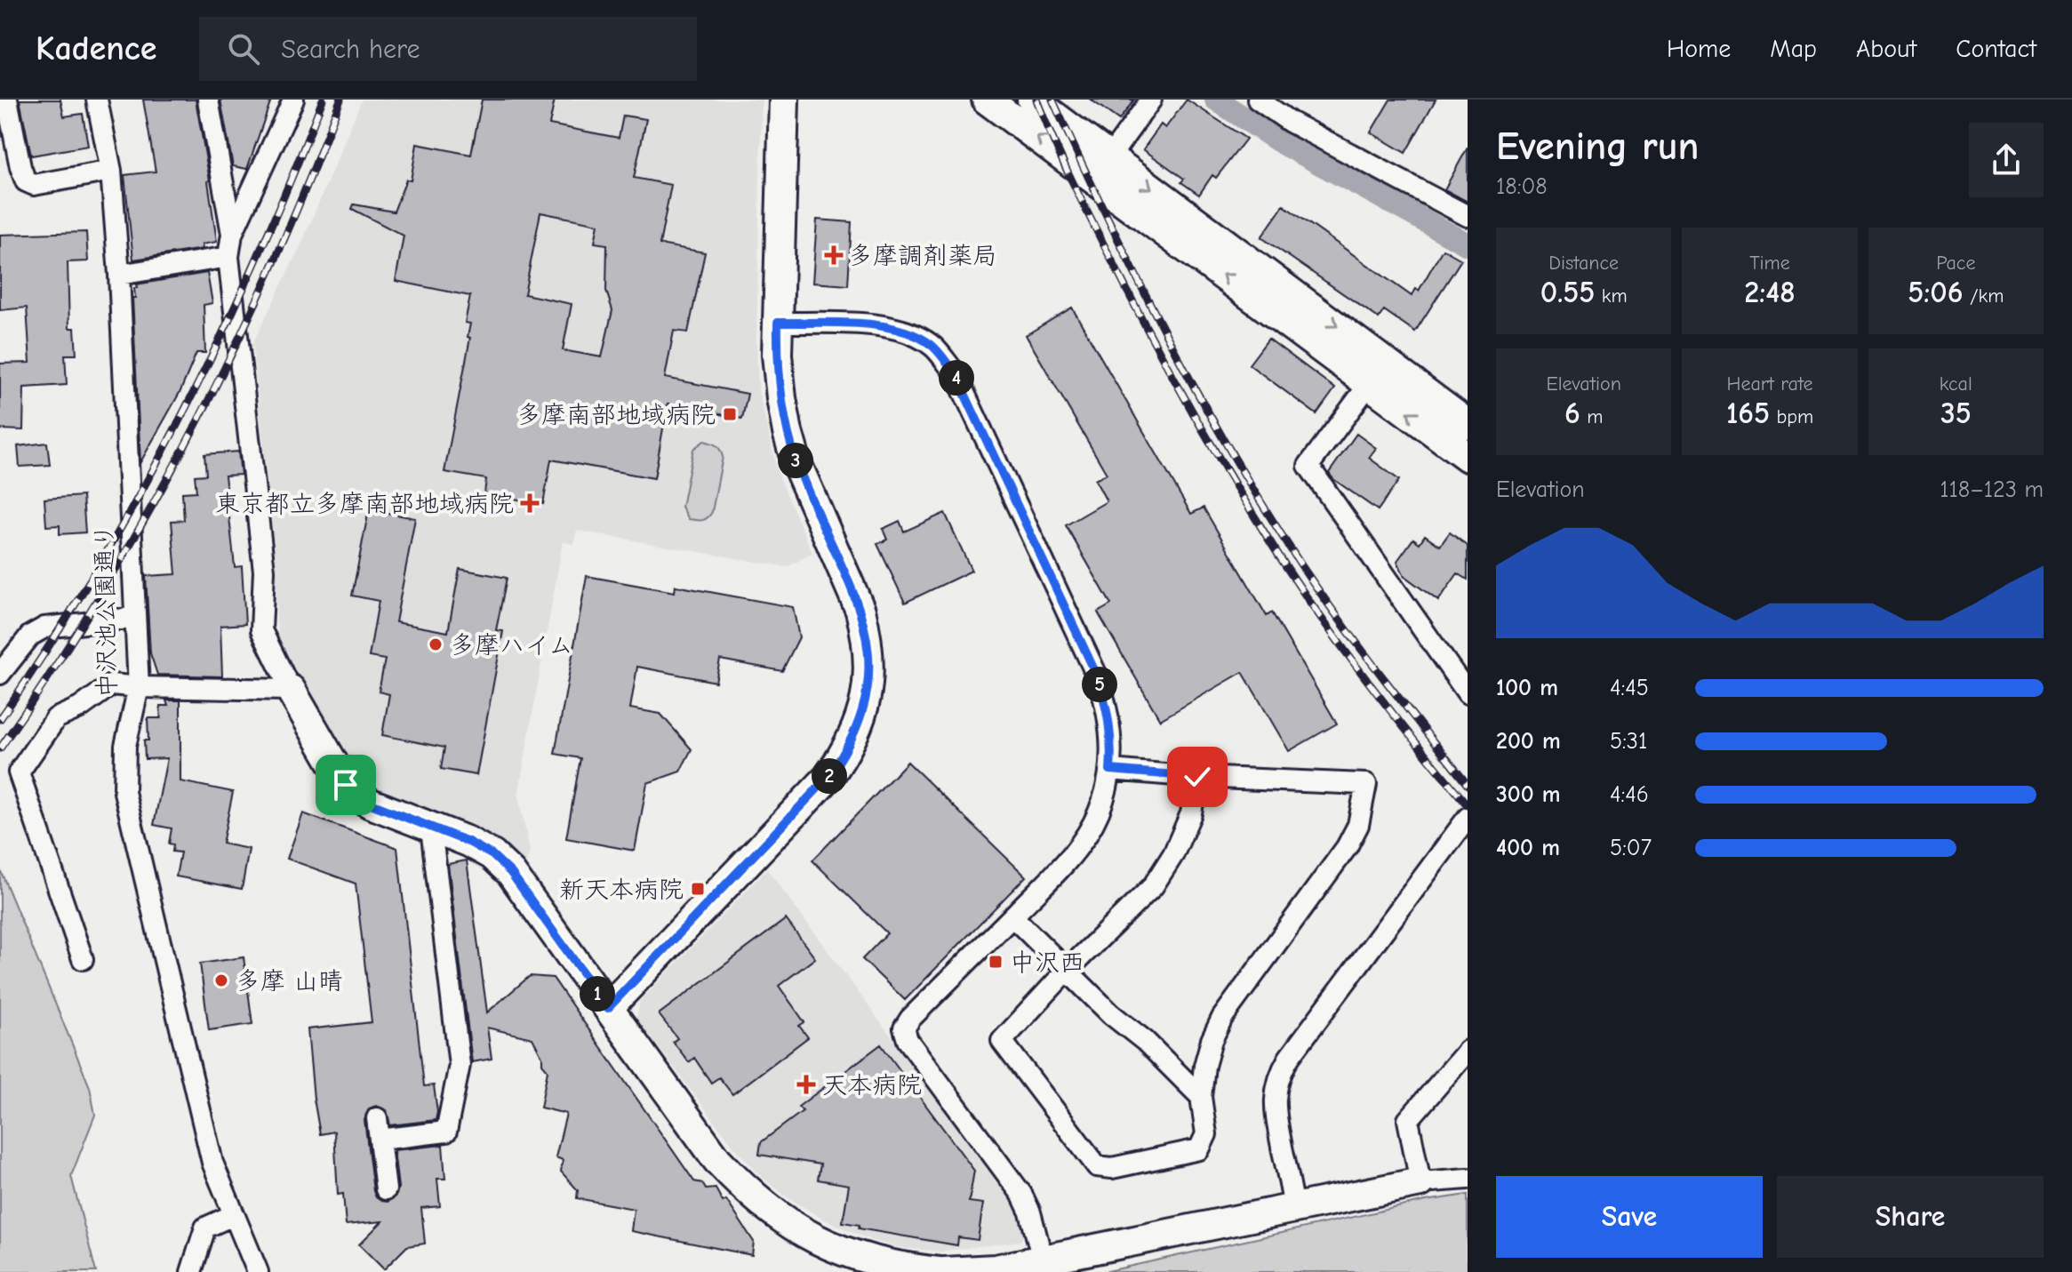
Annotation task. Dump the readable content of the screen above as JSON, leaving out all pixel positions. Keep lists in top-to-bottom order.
{
  "streets": {
    "street": ["中沢池公園通り"]
  },
  "places": {
    "health": ["多摩調剤薬局", "東京都立多摩南部地域病院", "天本病院"],
    "transit": ["多摩南部地域病院", "新天本病院", "中沢西"],
    "other": ["多摩ハイム", "多摩 山晴"]
  },
  "page": {
    "header": "Kadence",
    "search": "Search here",
    "nav": [
      "Home",
      "Map",
      "About",
      "Contact"
    ],
    "heading": ["Evening run", "18:08"],
    "stats": [
      ["Distance", "0.55 km"],
      ["Time", "2:48"],
      ["Pace", "5:06 /km"],
      ["Elevation", "6 m"],
      ["Heart rate", "165 bpm"],
      ["kcal", "35"]
    ],
    "pins": [
      "4",
      "3",
      "5",
      "2",
      "1"
    ],
    "chart": ["Elevation", "118–123 m"],
    "list": [
      {
        "name": "100 m",
        "note": "4:45"
      },
      {
        "name": "200 m",
        "note": "5:31"
      },
      {
        "name": "300 m",
        "note": "4:46"
      },
      {
        "name": "400 m",
        "note": "5:07"
      }
    ],
    "buttons": ["Save", "Share"]
  }
}
